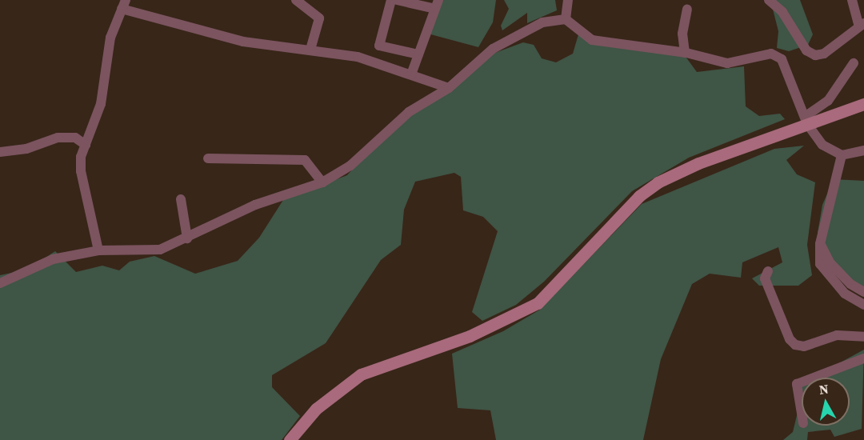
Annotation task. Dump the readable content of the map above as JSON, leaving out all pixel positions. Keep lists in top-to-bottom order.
{
  "north": "top"
}
